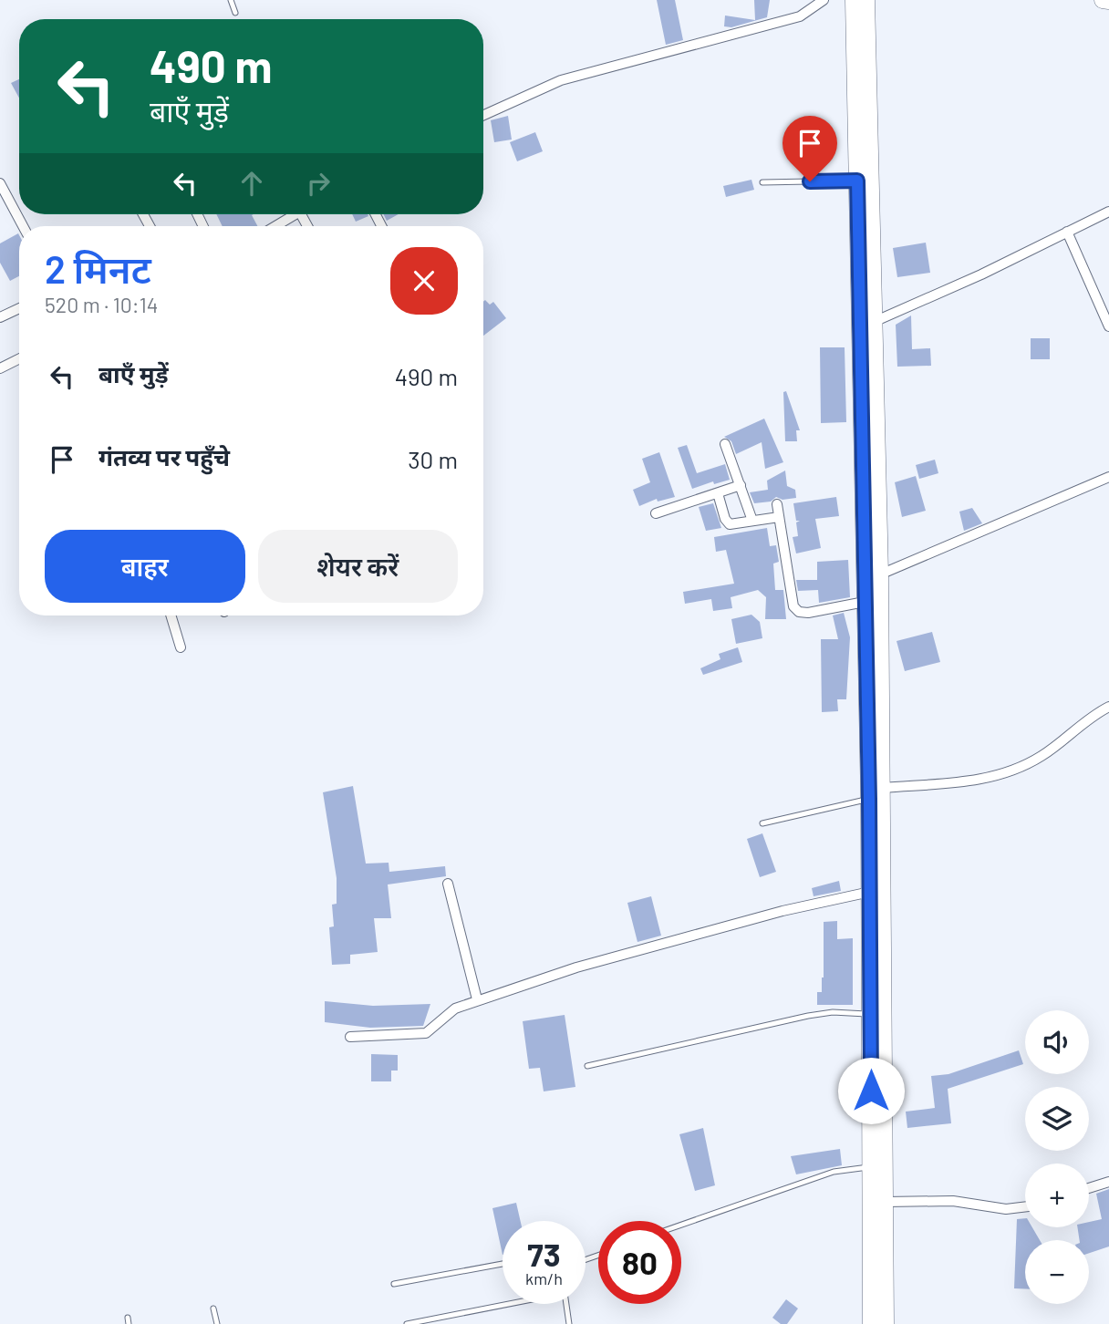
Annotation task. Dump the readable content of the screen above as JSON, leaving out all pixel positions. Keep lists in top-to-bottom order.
{
  "page": {
    "turn": ["490 m", "बाएँ मुड़ें"],
    "heading": ["2 मिनट", "520 m · 10:14"],
    "list": [
      {
        "name": "बाएँ मुड़ें",
        "value": "490 m"
      },
      {
        "name": "गंतव्य पर पहुँचे",
        "value": "30 m"
      }
    ],
    "buttons": ["बाहर", "शेयर करें"],
    "map_buttons": ["+", "−"],
    "speed": "73 km/h",
    "limit": "80"
  }
}
